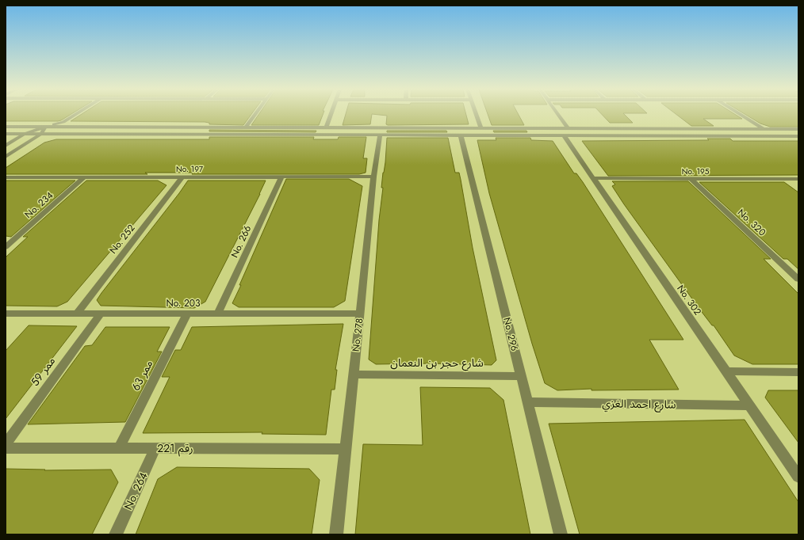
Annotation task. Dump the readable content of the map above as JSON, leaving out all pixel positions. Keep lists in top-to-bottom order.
{
  "streets": {
    "street": [
      "No. 197",
      "No. 195",
      "No. 234",
      "No. 320",
      "No. 252",
      "No. 266",
      "No. 302",
      "No. 203",
      "No. 296",
      "No. 278",
      "شارع حجر بن النعمان",
      "ممر 59",
      "63 ممر",
      "شارع احمد الغزي",
      "رقم 221",
      "No. 264"
    ]
  },
  "crossings": [
    ["No. 197", "No. 234"],
    ["No. 197", "No. 252"],
    ["No. 197", "No. 266"],
    ["No. 197", "No. 278"],
    ["No. 195", "No. 320"],
    ["No. 195", "No. 302"],
    ["No. 252", "No. 203"],
    ["No. 266", "No. 203"],
    ["No. 302", "شارع احمد الغزي"],
    ["No. 203", "No. 278"],
    ["No. 203", "ممر 59"],
    ["No. 203", "63 ممر"],
    ["No. 296", "شارع حجر بن النعمان"],
    ["No. 296", "شارع احمد الغزي"],
    ["No. 278", "شارع حجر بن النعمان"],
    ["No. 278", "رقم 221"],
    ["63 ممر", "رقم 221"],
    ["رقم 221", "No. 264"]
  ]
}
